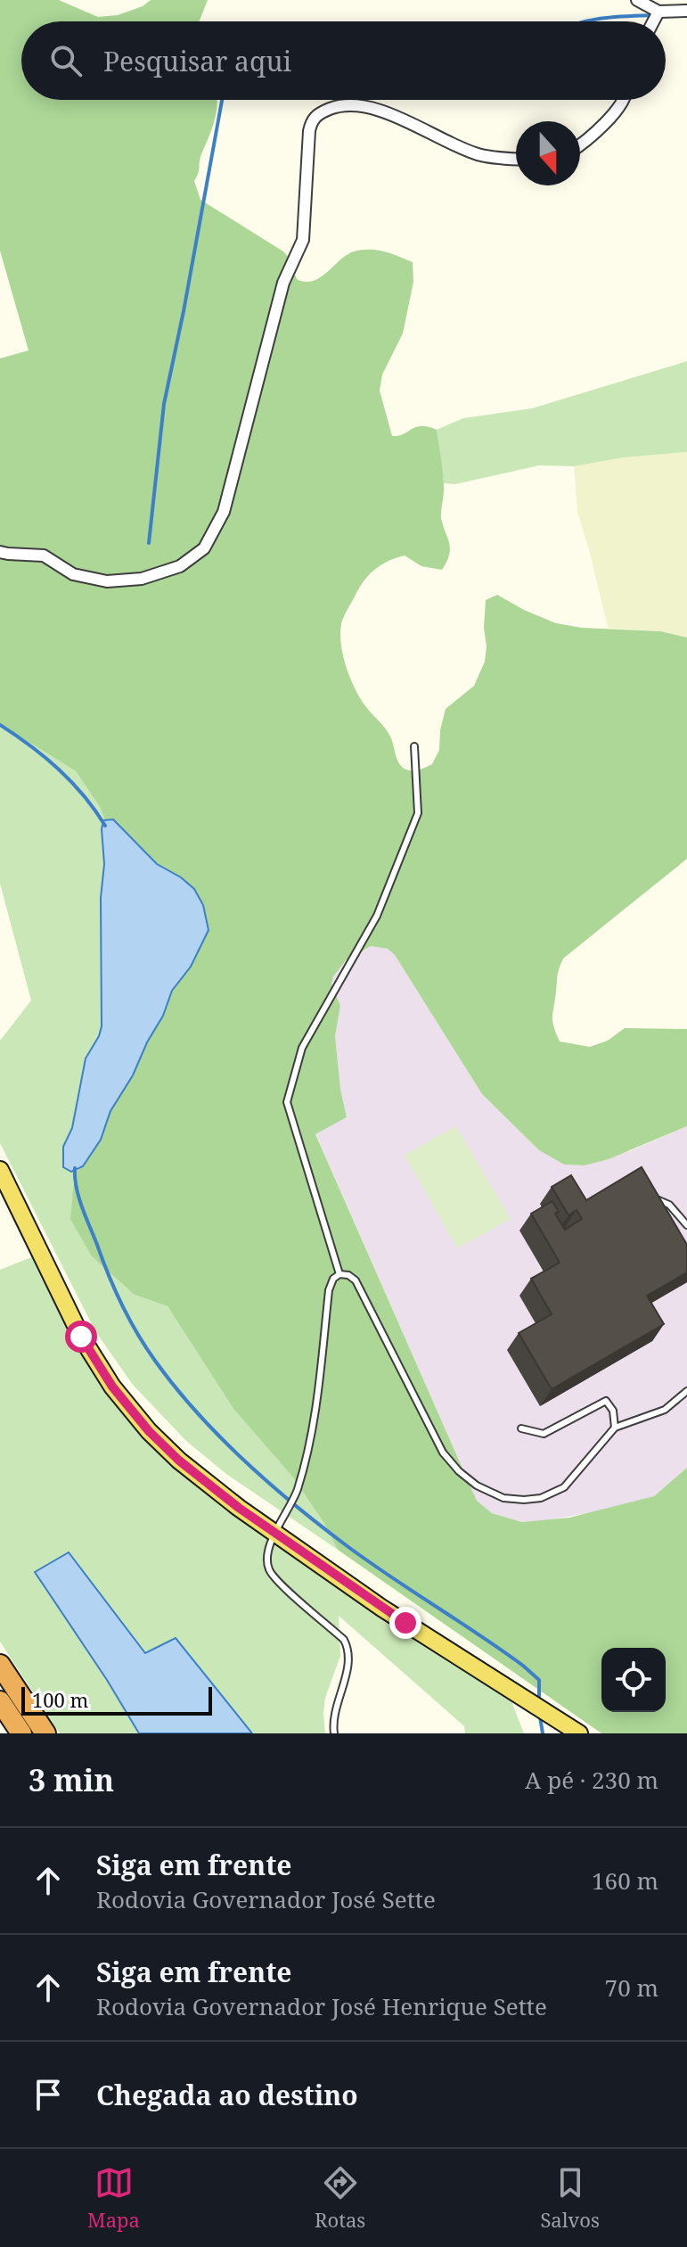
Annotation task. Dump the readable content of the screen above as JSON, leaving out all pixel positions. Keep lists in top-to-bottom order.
{
  "scale_bar": "100 m",
  "north": "bottom",
  "page": {
    "search": "Pesquisar aqui",
    "scale": "100 m",
    "heading": ["3 min", "A pé · 230 m"],
    "list": [
      ["Siga em frente", "Rodovia Governador José Sette", "160 m"],
      ["Siga em frente", "Rodovia Governador José Henrique Sette", "70 m"],
      "Chegada ao destino"
    ],
    "nav": ["Mapa", "Rotas", "Salvos"]
  }
}
